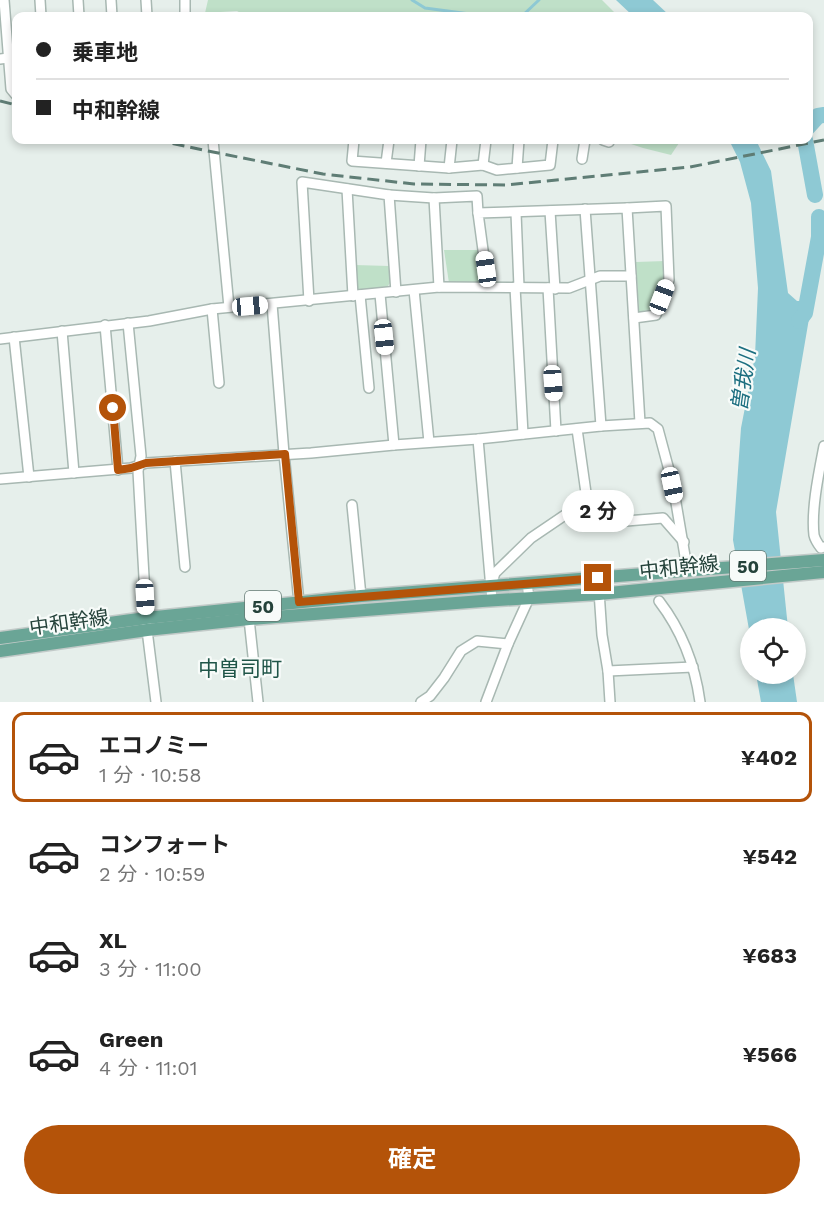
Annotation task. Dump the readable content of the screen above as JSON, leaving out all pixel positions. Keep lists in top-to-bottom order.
{
  "streets": {
    "main road": ["50", "中和幹線"]
  },
  "districts": ["中曽司町"],
  "water": ["曽我川"],
  "page": {
    "banner": ["乗車地", "中和幹線"],
    "bubble": "2 分",
    "list": [
      {
        "name": "エコノミー",
        "note": "1 分 · 10:58",
        "value": "¥402"
      },
      {
        "name": "コンフォート",
        "note": "2 分 · 10:59",
        "value": "¥542"
      },
      {
        "name": "XL",
        "note": "3 分 · 11:00",
        "value": "¥683"
      },
      {
        "name": "Green",
        "note": "4 分 · 11:01",
        "value": "¥566"
      }
    ],
    "buttons": "確定"
  }
}
